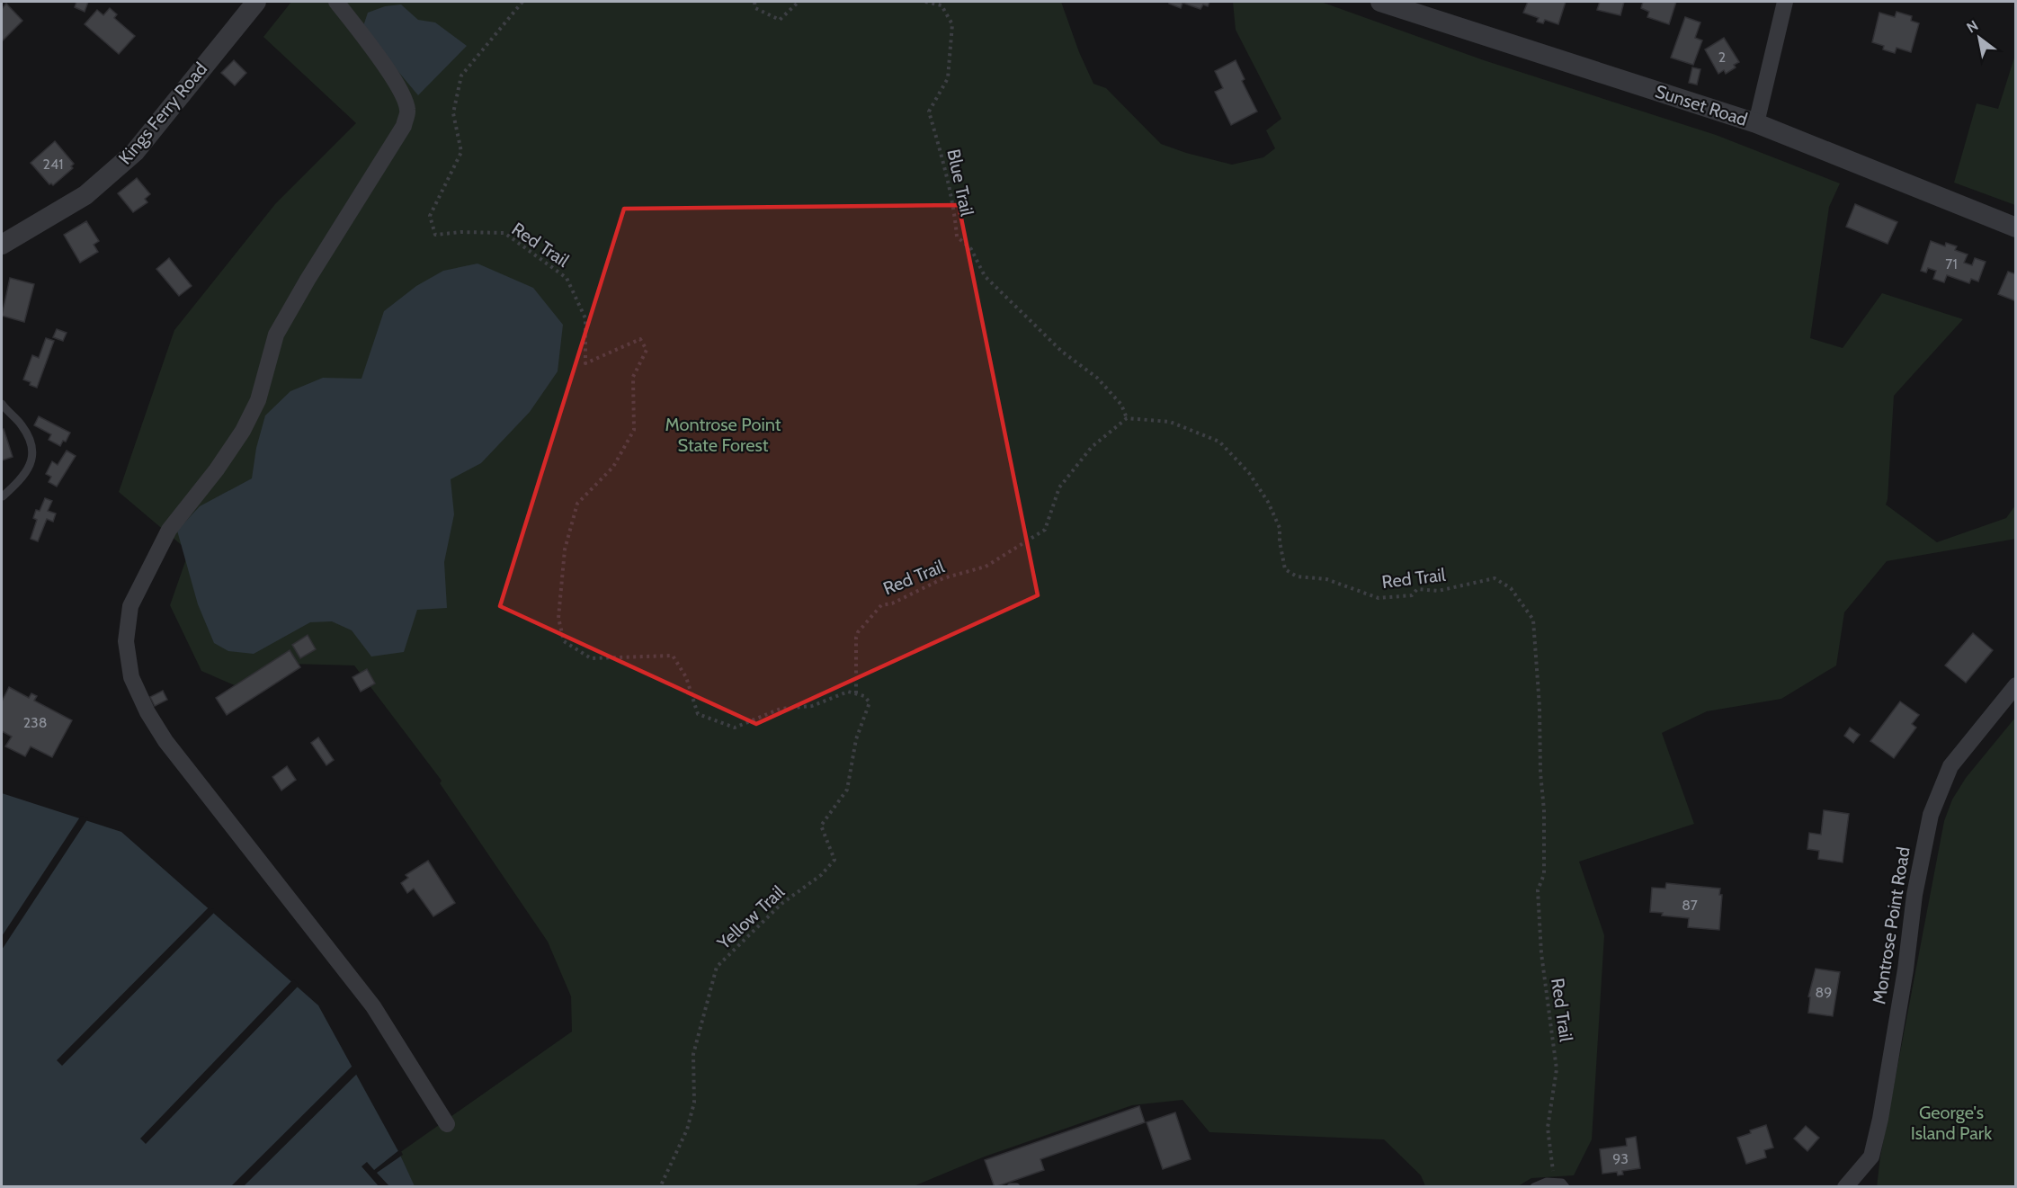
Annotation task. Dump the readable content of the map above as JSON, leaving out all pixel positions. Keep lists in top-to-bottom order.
{
  "streets": {
    "street": ["Sunset Road", "Kings Ferry Road", "Montrose Point Road"],
    "path": ["Blue Trail", "Red Trail", "Yellow Trail"]
  },
  "crossings": [
    ["Blue Trail", "Red Trail"],
    ["Red Trail", "Yellow Trail"]
  ],
  "parks": ["Montrose Point State Forest", "George's Island Park"],
  "house_numbers": [
    "2",
    "241",
    "71",
    "238",
    "87",
    "89",
    "93"
  ],
  "north": "top left"
}
